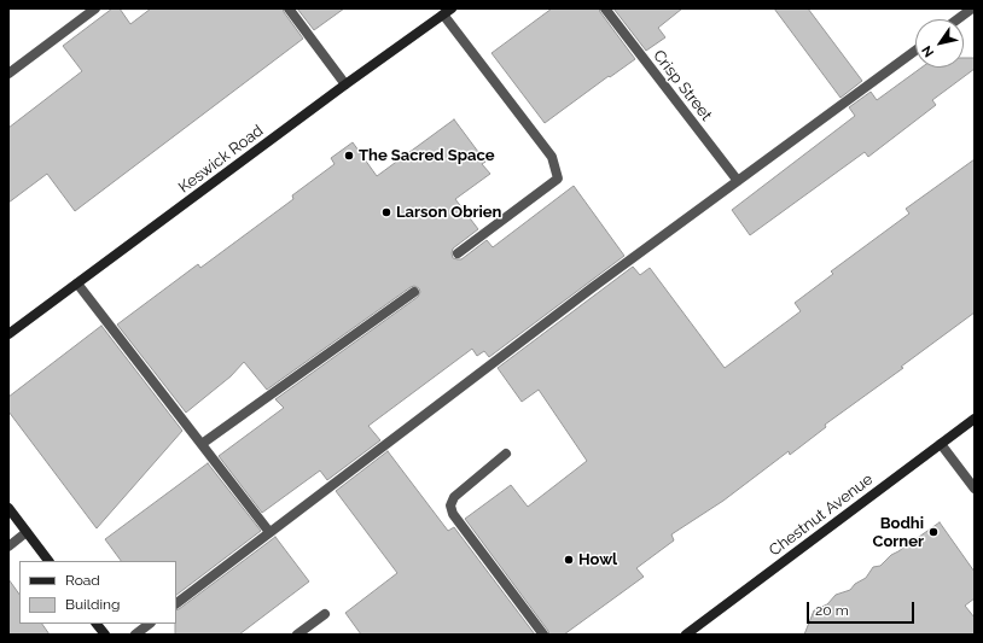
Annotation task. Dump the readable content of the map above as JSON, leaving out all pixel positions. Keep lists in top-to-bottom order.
{
  "streets": {
    "street": ["Crisp Street", "Keswick Road", "Chestnut Avenue"]
  },
  "places": [
    "The Sacred Space",
    "Larson Obrien",
    "Bodhi Corner",
    "Howl"
  ],
  "legend": ["Road", "Building"],
  "scale_bar": "20 m",
  "north": "bottom left"
}
